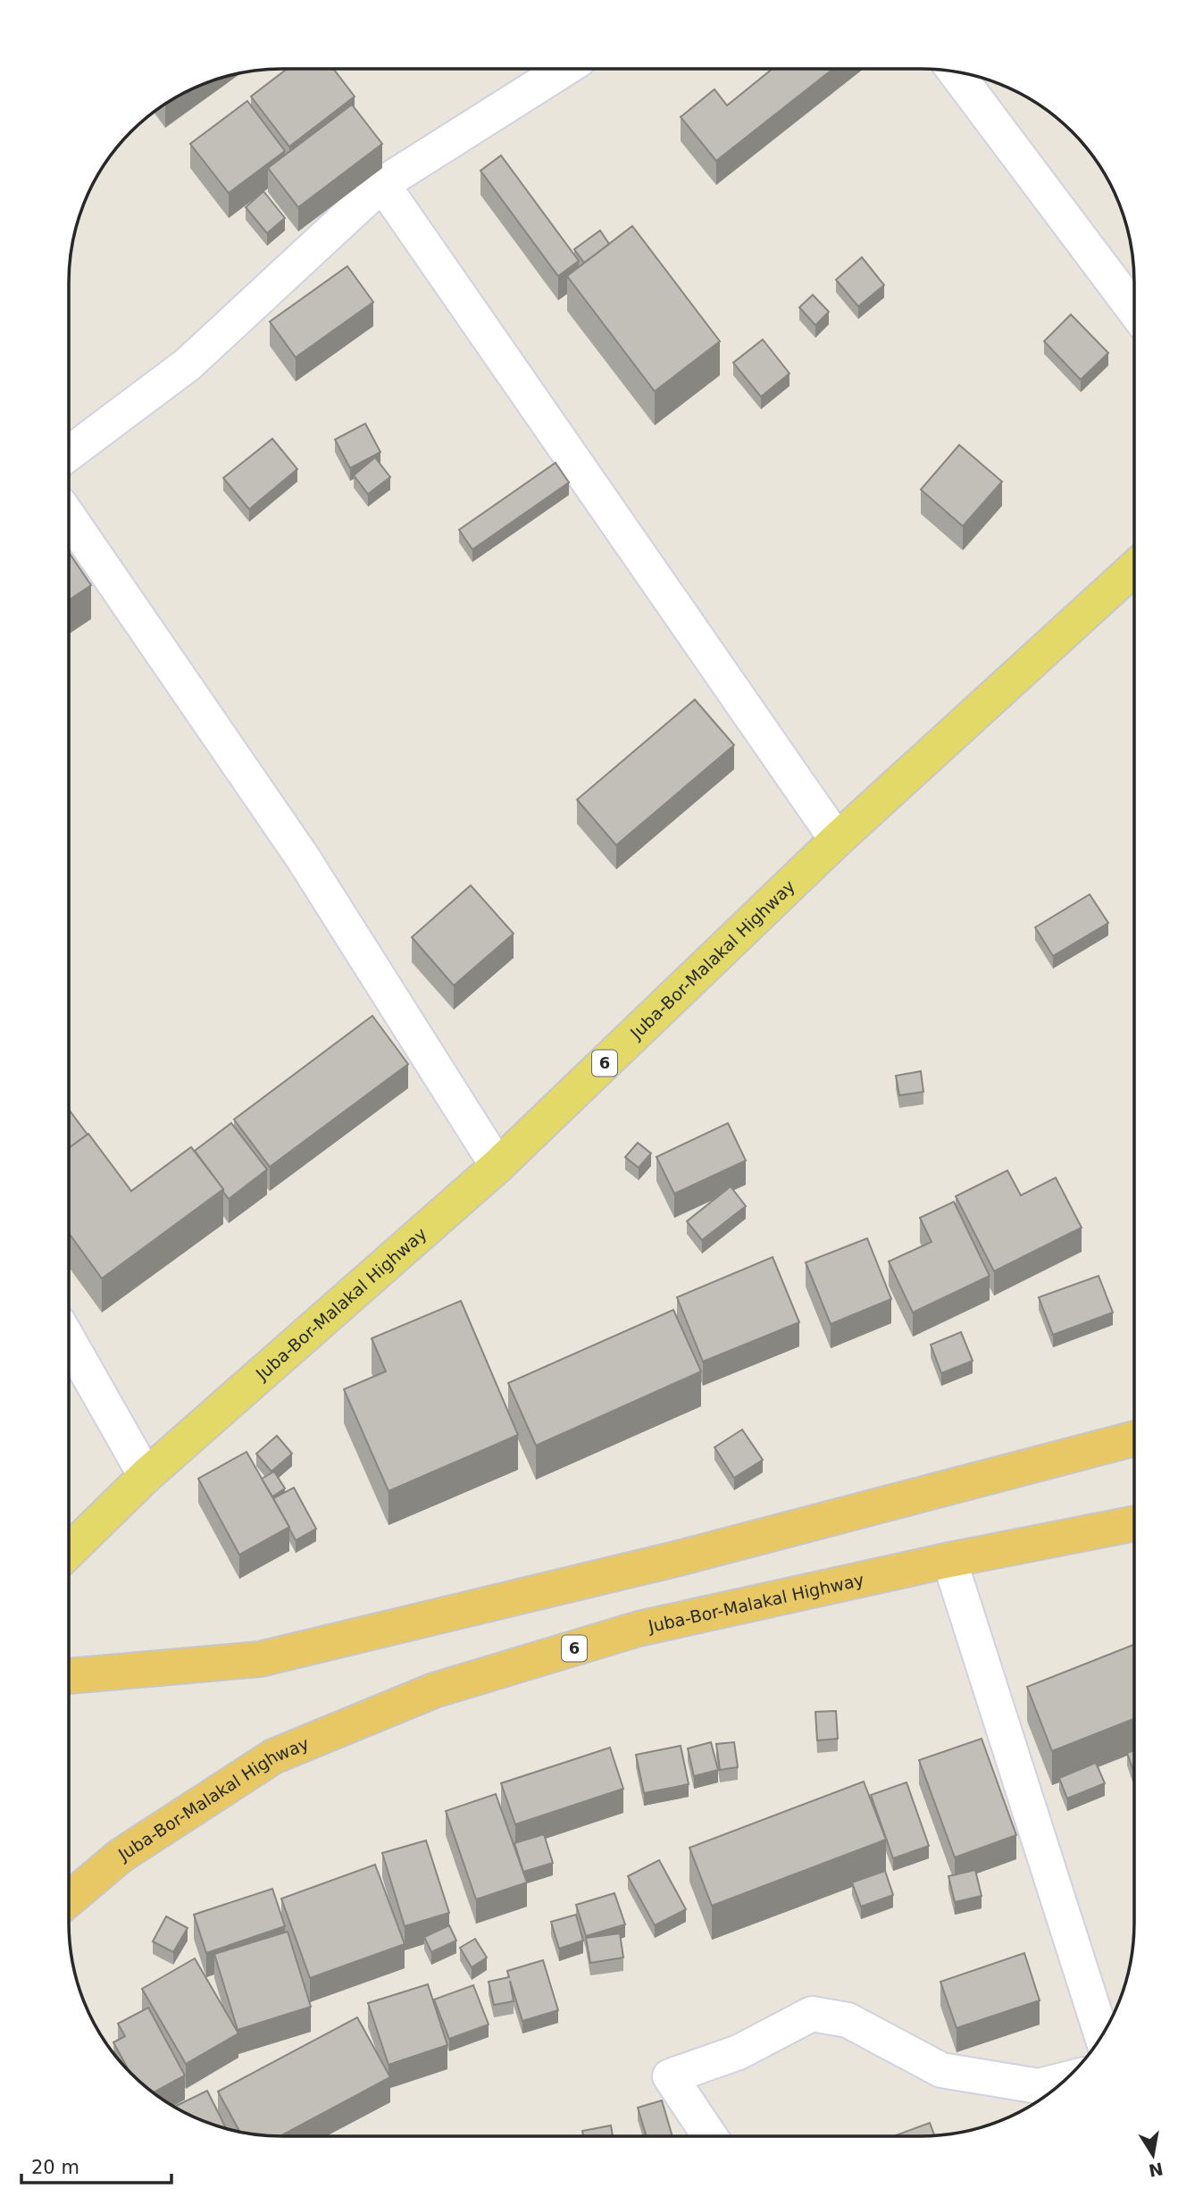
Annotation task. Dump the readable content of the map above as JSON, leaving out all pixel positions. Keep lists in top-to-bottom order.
{
  "streets": {
    "highway": ["Juba-Bor-Malakal Highway", "6"]
  },
  "scale_bar": "20 m",
  "north": "bottom"
}
